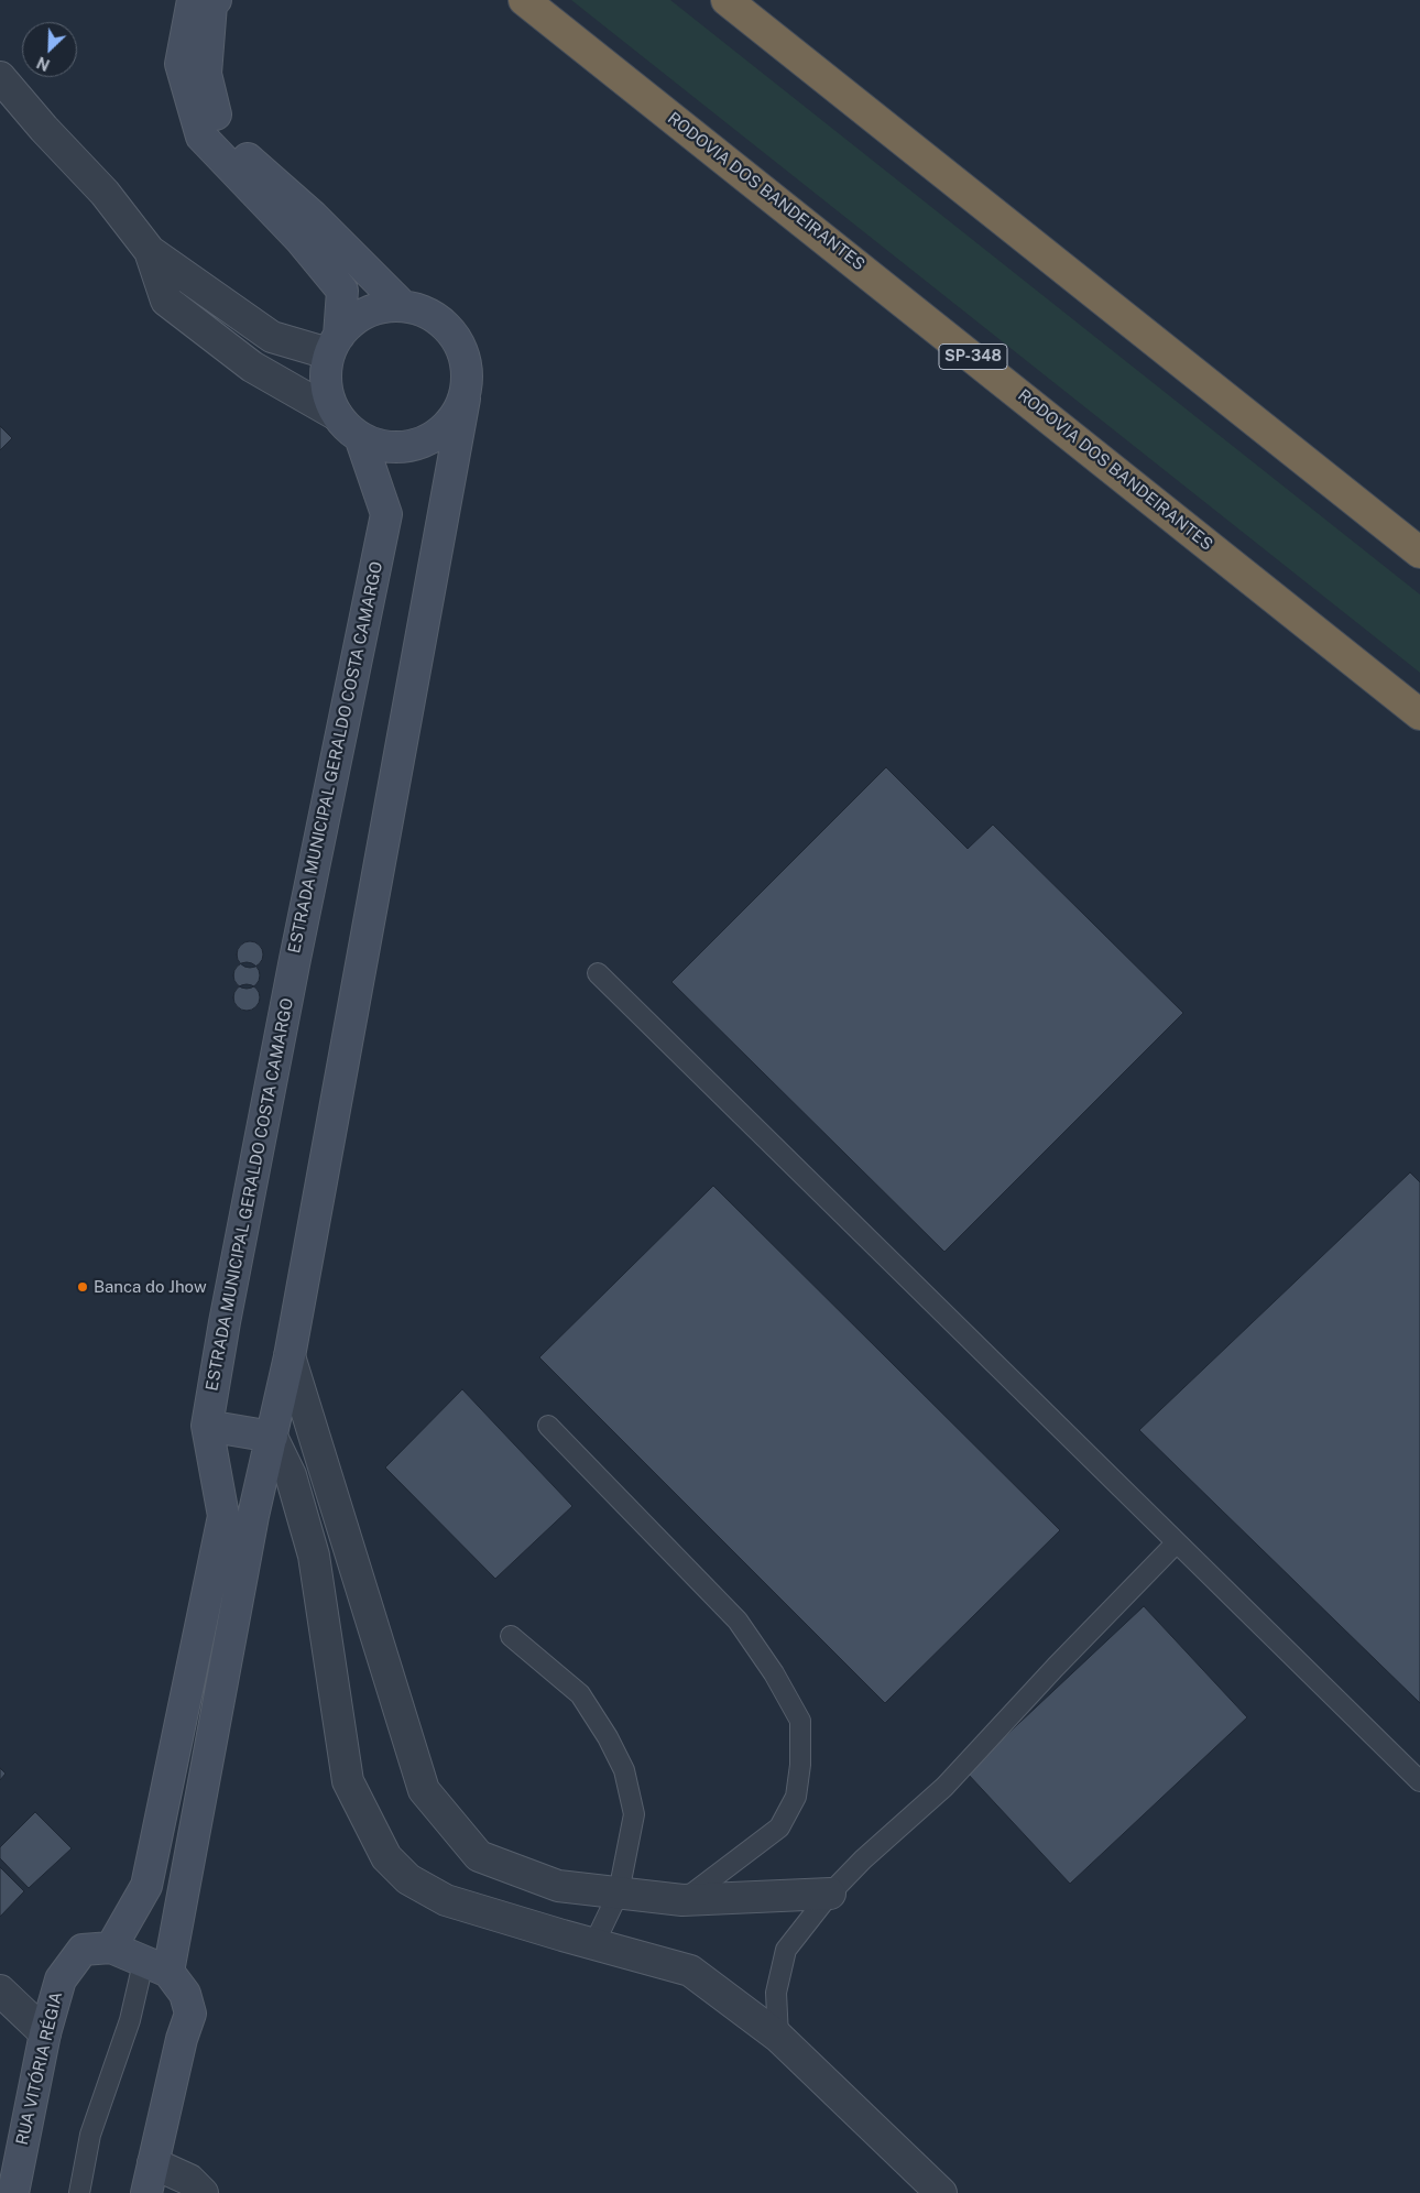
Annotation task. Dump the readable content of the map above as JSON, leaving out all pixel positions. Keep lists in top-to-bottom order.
{
  "streets": {
    "highway": ["RODOVIA DOS BANDEIRANTES", "SP-348"],
    "street": ["ESTRADA MUNICIPAL GERALDO COSTA CAMARGO", "RUA VITÓRIA RÉGIA"]
  },
  "crossings": [
    ["ESTRADA MUNICIPAL GERALDO COSTA CAMARGO", "RUA VITÓRIA RÉGIA"]
  ],
  "places": ["Banca do Jhow"],
  "north": "bottom left"
}
